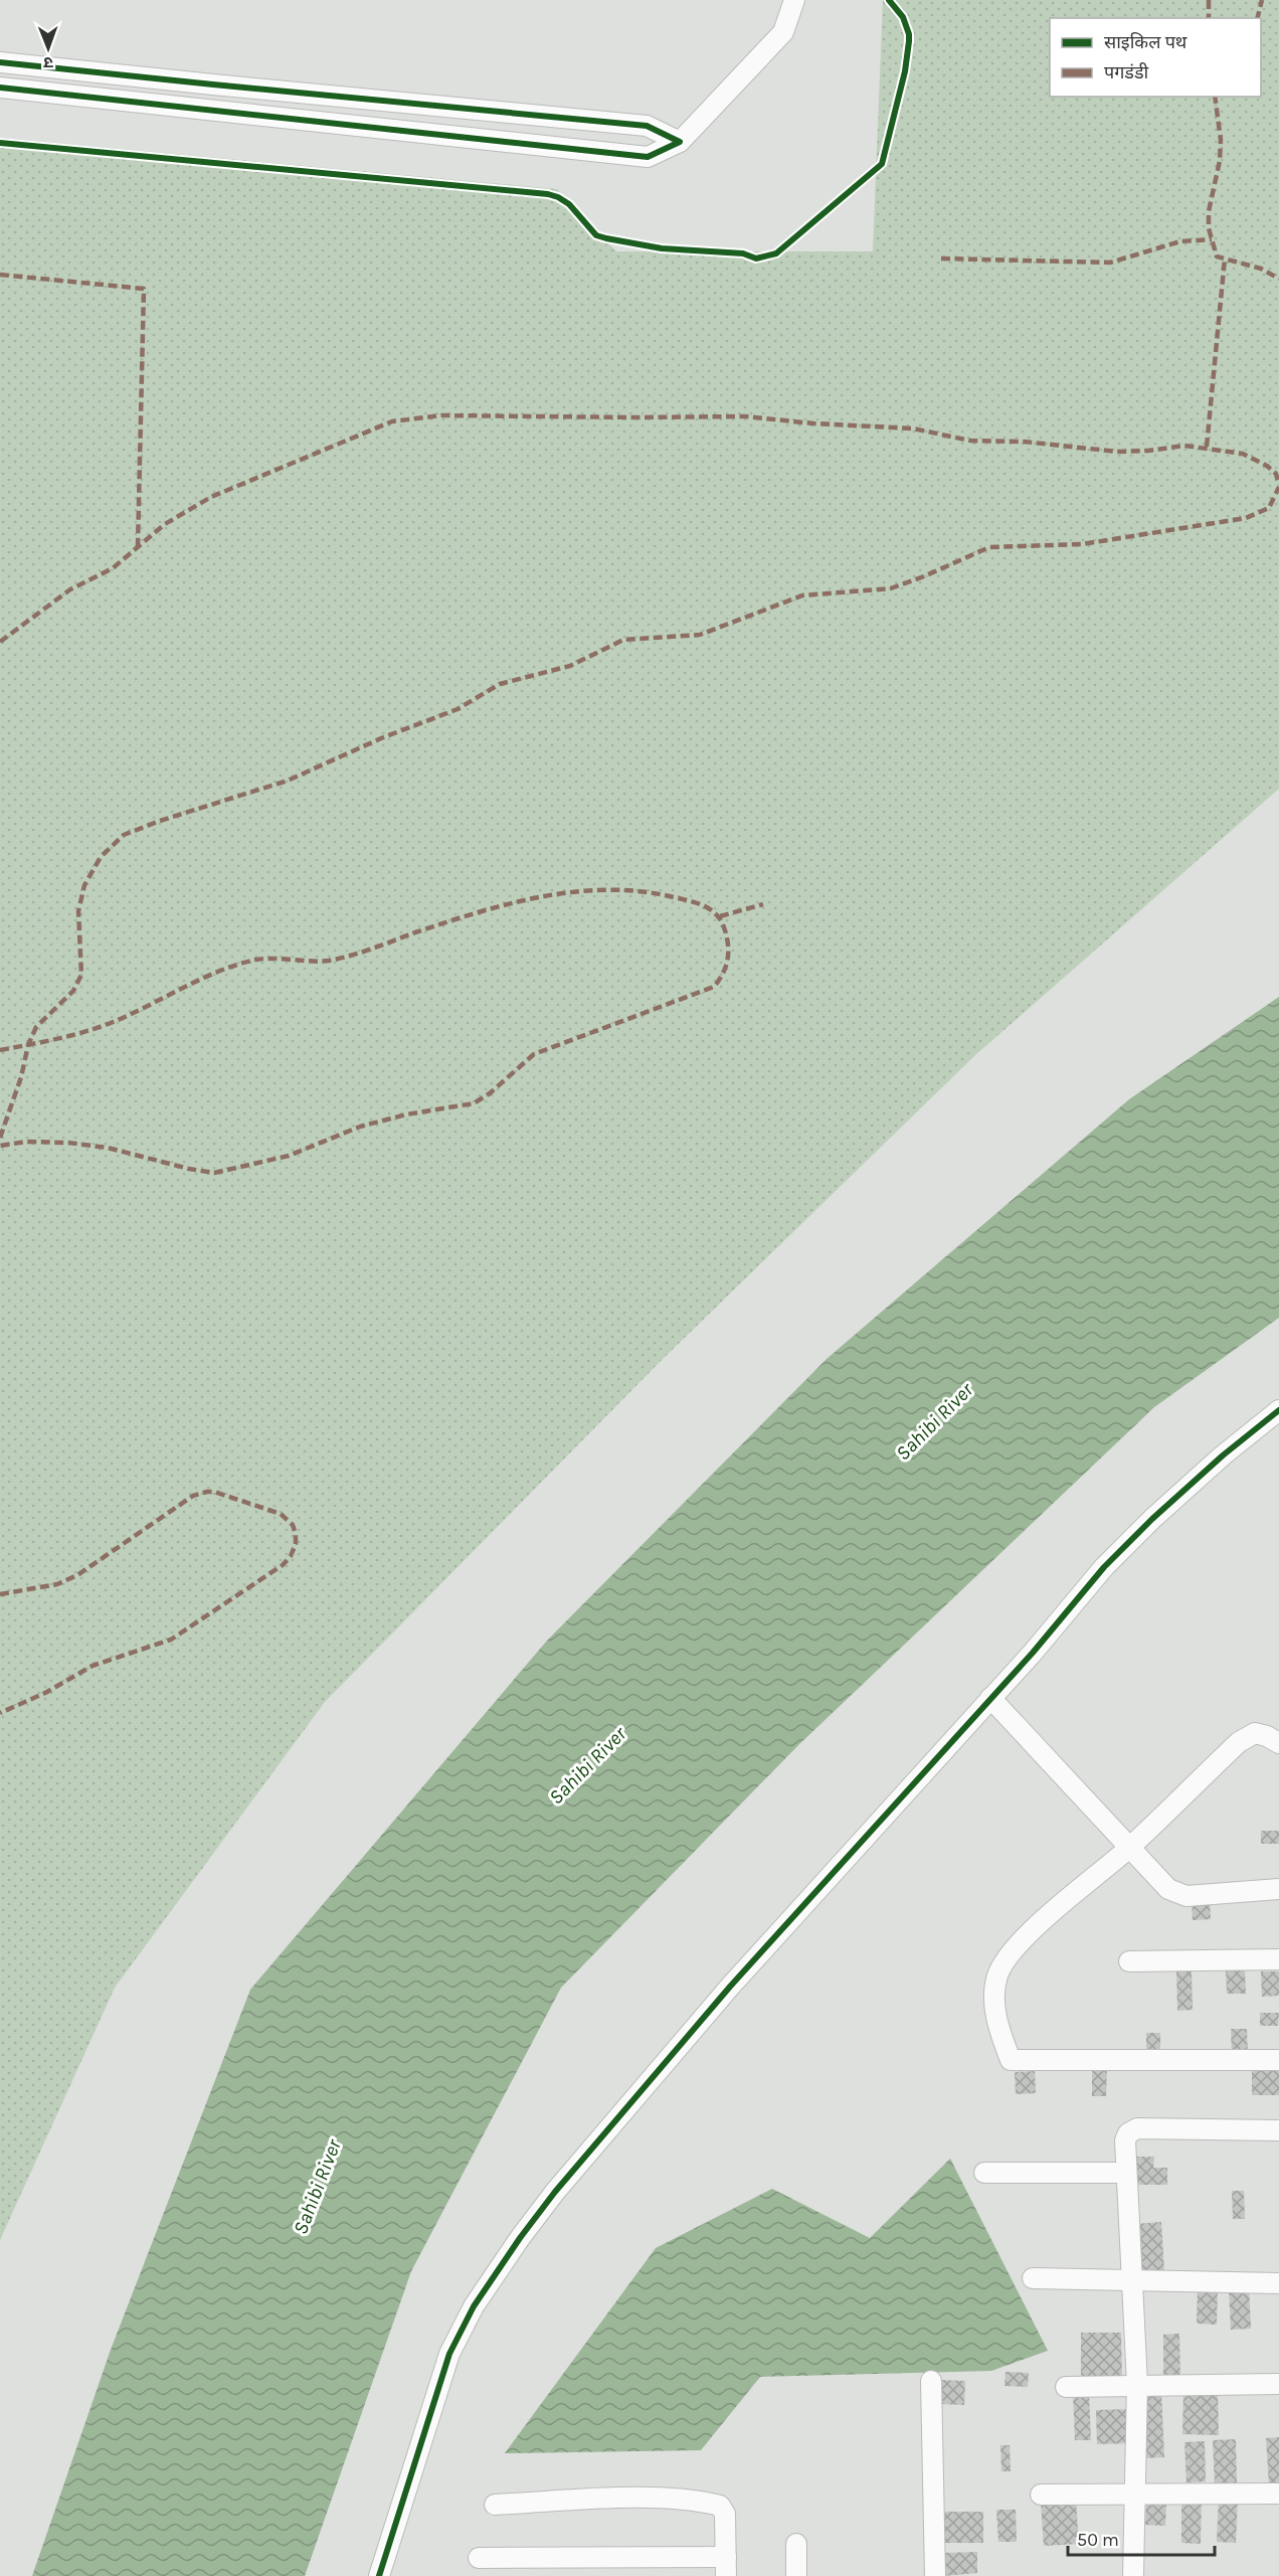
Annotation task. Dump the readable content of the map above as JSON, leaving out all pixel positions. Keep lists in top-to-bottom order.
{
  "water": ["Sahibi River"],
  "legend": ["साइकिल पथ", "पगडंडी"],
  "scale_bar": "50 m",
  "north": "bottom"
}
